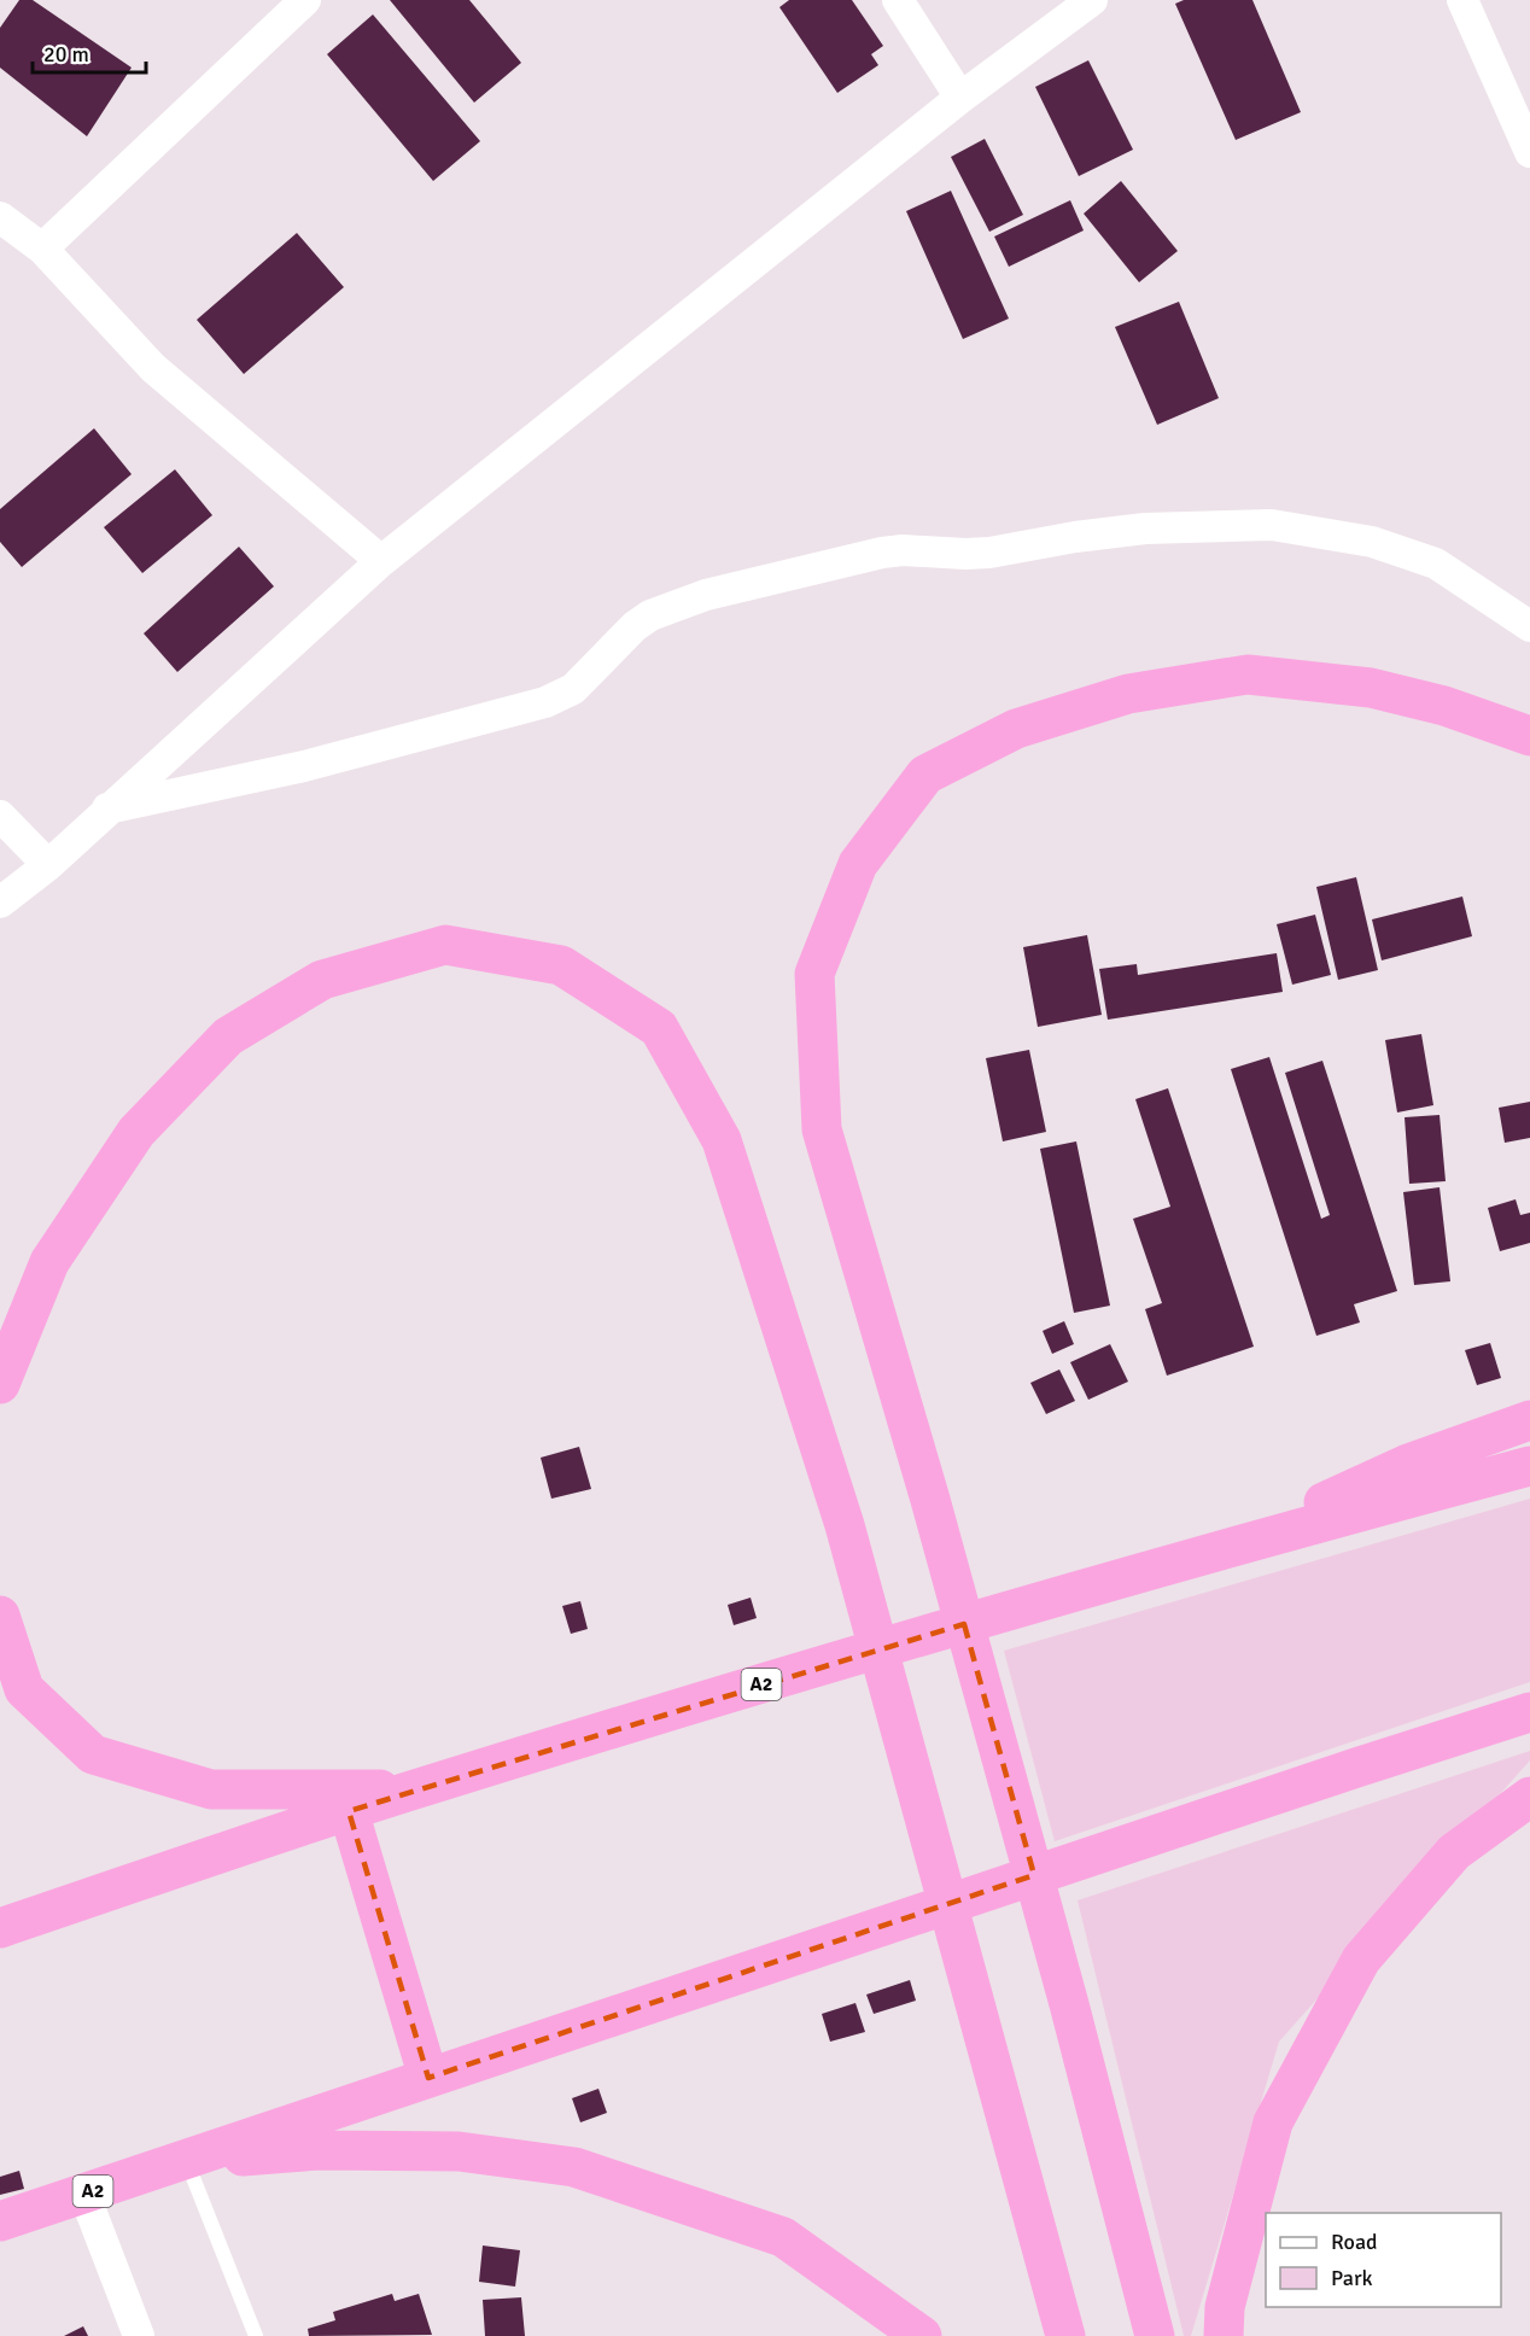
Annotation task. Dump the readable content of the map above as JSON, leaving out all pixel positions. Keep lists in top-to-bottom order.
{
  "streets": {
    "highway": ["A2"]
  },
  "legend": ["Road", "Park"],
  "scale_bar": "20 m"
}
